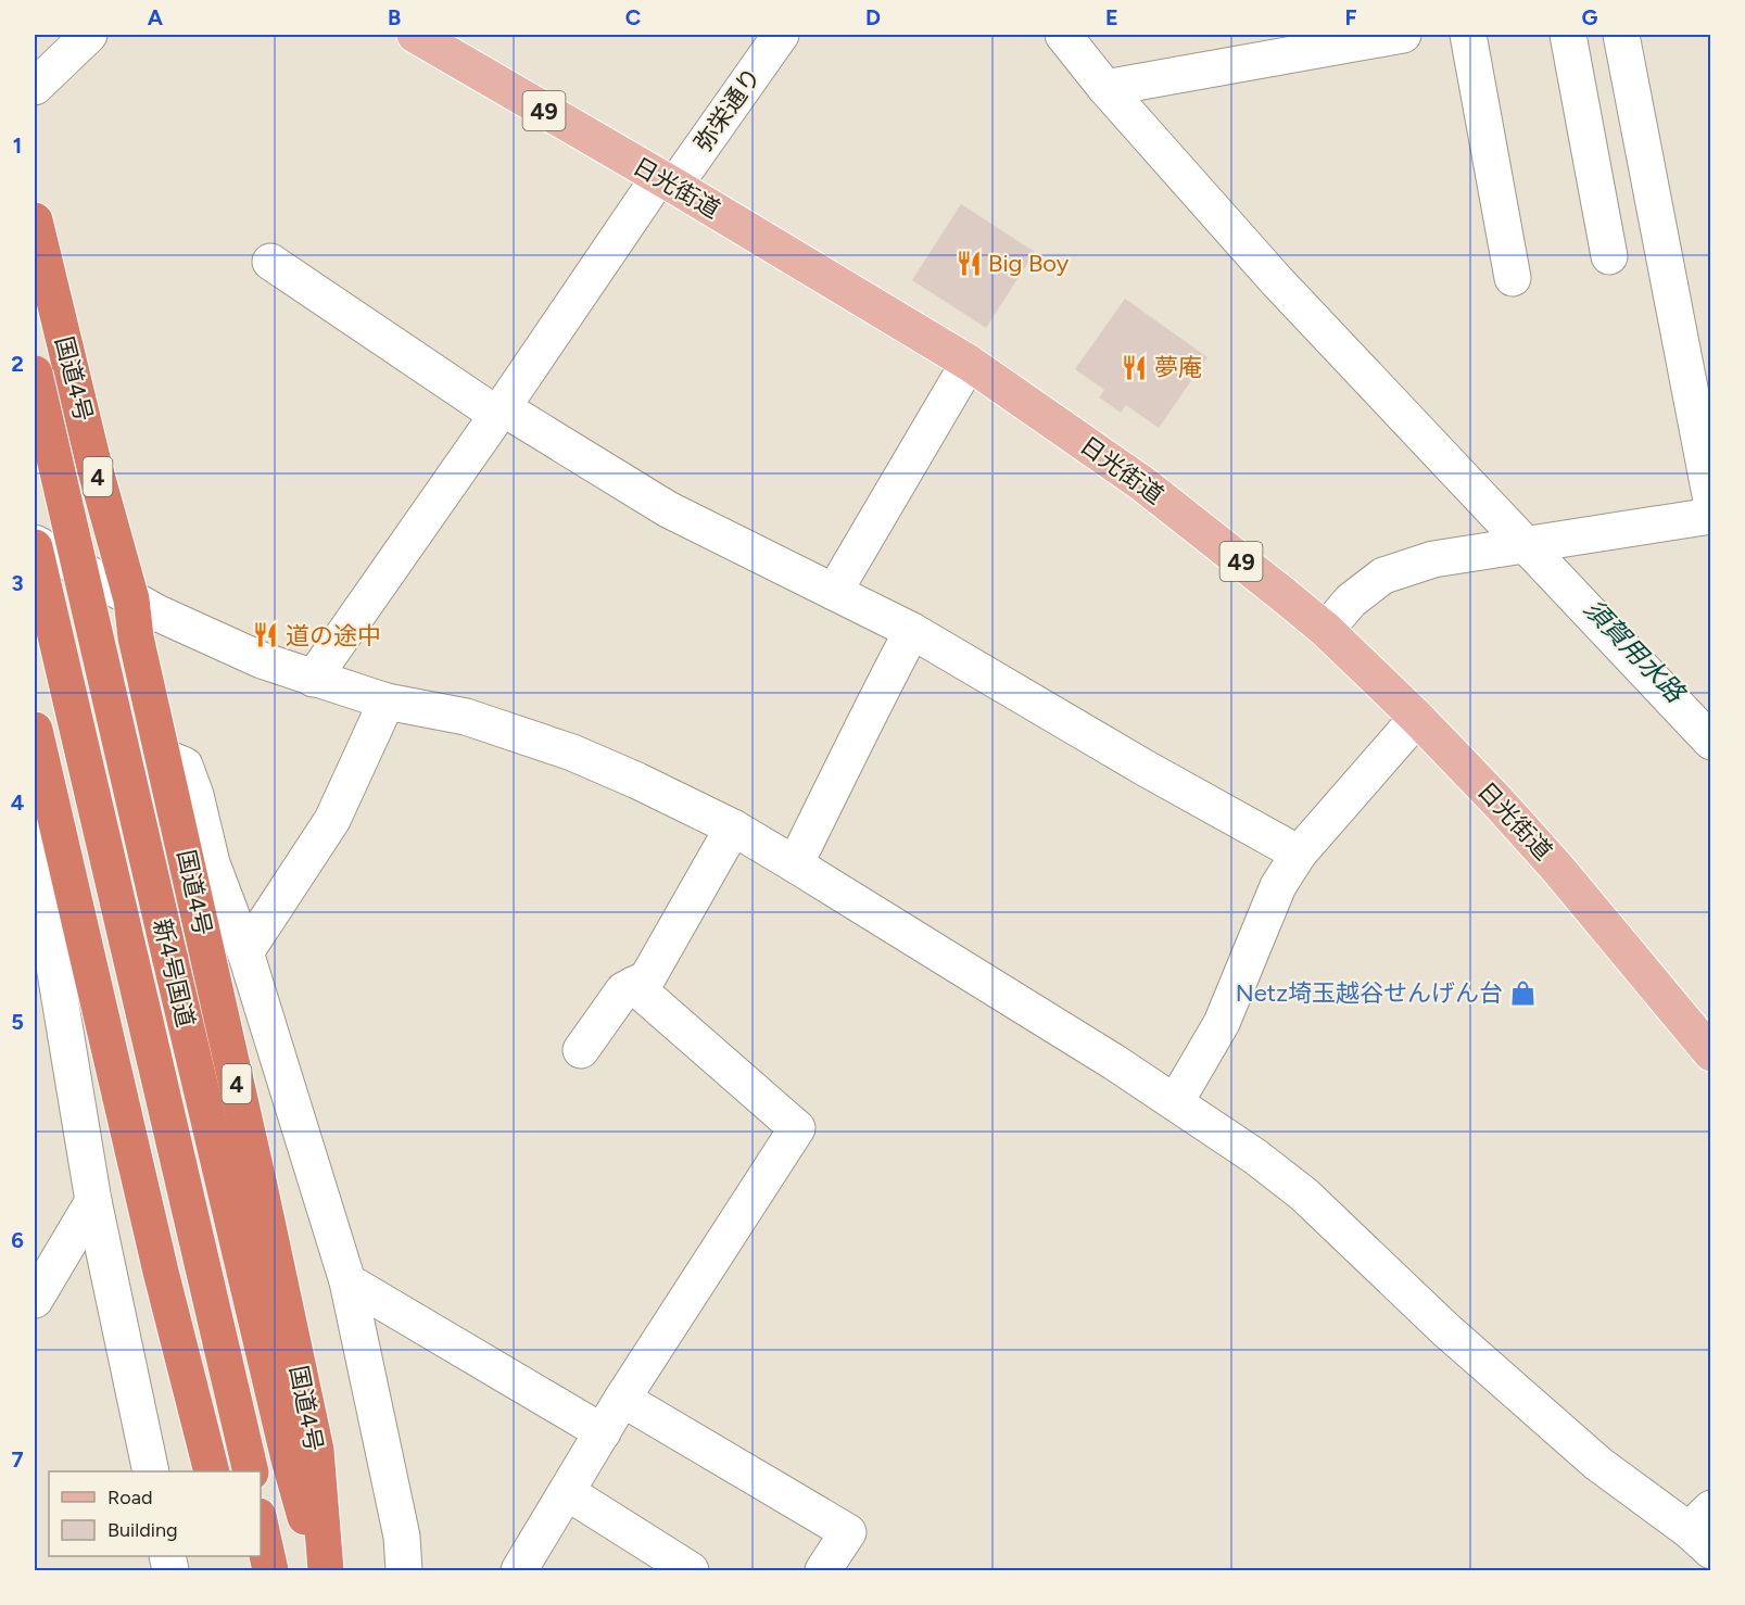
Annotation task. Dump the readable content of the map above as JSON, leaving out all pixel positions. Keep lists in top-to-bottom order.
{
  "streets": {
    "highway": ["国道4号", "4", "新4号国道"],
    "main road": ["49", "日光街道"],
    "street": ["弥栄通り"]
  },
  "crossings": [
    ["弥栄通り", "日光街道"]
  ],
  "water": ["須賀用水路"],
  "places": {
    "restaurant": ["Big Boy", "夢庵", "道の途中"],
    "shop": ["Netz埼玉越谷せんげん台"]
  },
  "legend": ["Road", "Building"],
  "grid": {
    "columns": [
      "A",
      "B",
      "C",
      "D",
      "E",
      "F",
      "G"
    ],
    "rows": [
      "1",
      "2",
      "3",
      "4",
      "5",
      "6",
      "7"
    ]
  }
}
